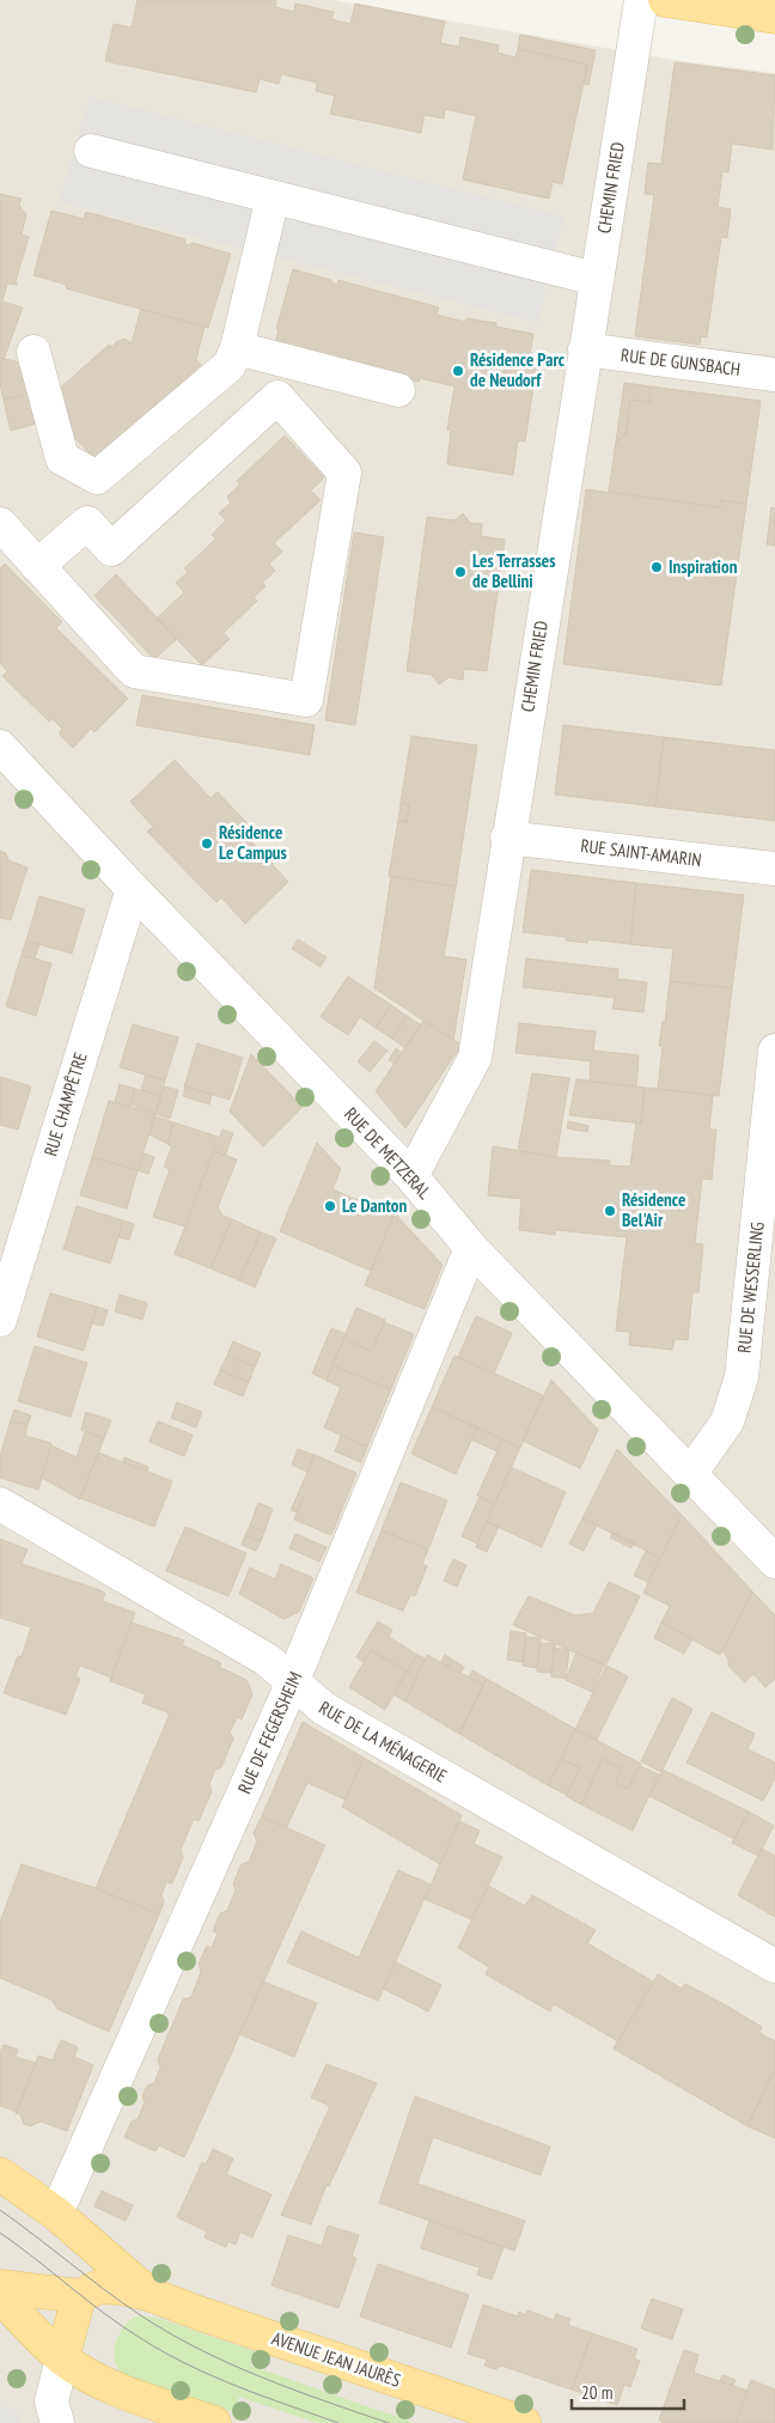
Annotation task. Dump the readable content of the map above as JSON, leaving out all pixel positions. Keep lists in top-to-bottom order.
{
  "streets": {
    "main road": ["AVENUE JEAN JAURÈS"],
    "street": [
      "CHEMIN FRIED",
      "RUE DE GUNSBACH",
      "RUE SAINT-AMARIN",
      "RUE CHAMPÊTRE",
      "RUE DE METZERAL",
      "RUE DE WESSERLING",
      "RUE DE FEGERSHEIM",
      "RUE DE LA MÉNAGERIE"
    ]
  },
  "crossings": [
    ["CHEMIN FRIED", "RUE DE GUNSBACH"],
    ["CHEMIN FRIED", "RUE SAINT-AMARIN"],
    ["CHEMIN FRIED", "RUE DE METZERAL"],
    ["RUE CHAMPÊTRE", "RUE DE METZERAL"],
    ["RUE DE METZERAL", "RUE DE WESSERLING"],
    ["RUE DE METZERAL", "RUE DE FEGERSHEIM"],
    ["RUE DE FEGERSHEIM", "RUE DE LA MÉNAGERIE"],
    ["RUE DE FEGERSHEIM", "AVENUE JEAN JAURÈS"]
  ],
  "places": [
    "Résidence Parc de Neudorf",
    "Inspiration",
    "Les Terrasses de Bellini",
    "Résidence Le Campus",
    "Le Danton",
    "Résidence Bel'Air"
  ],
  "scale_bar": "20 m"
}
